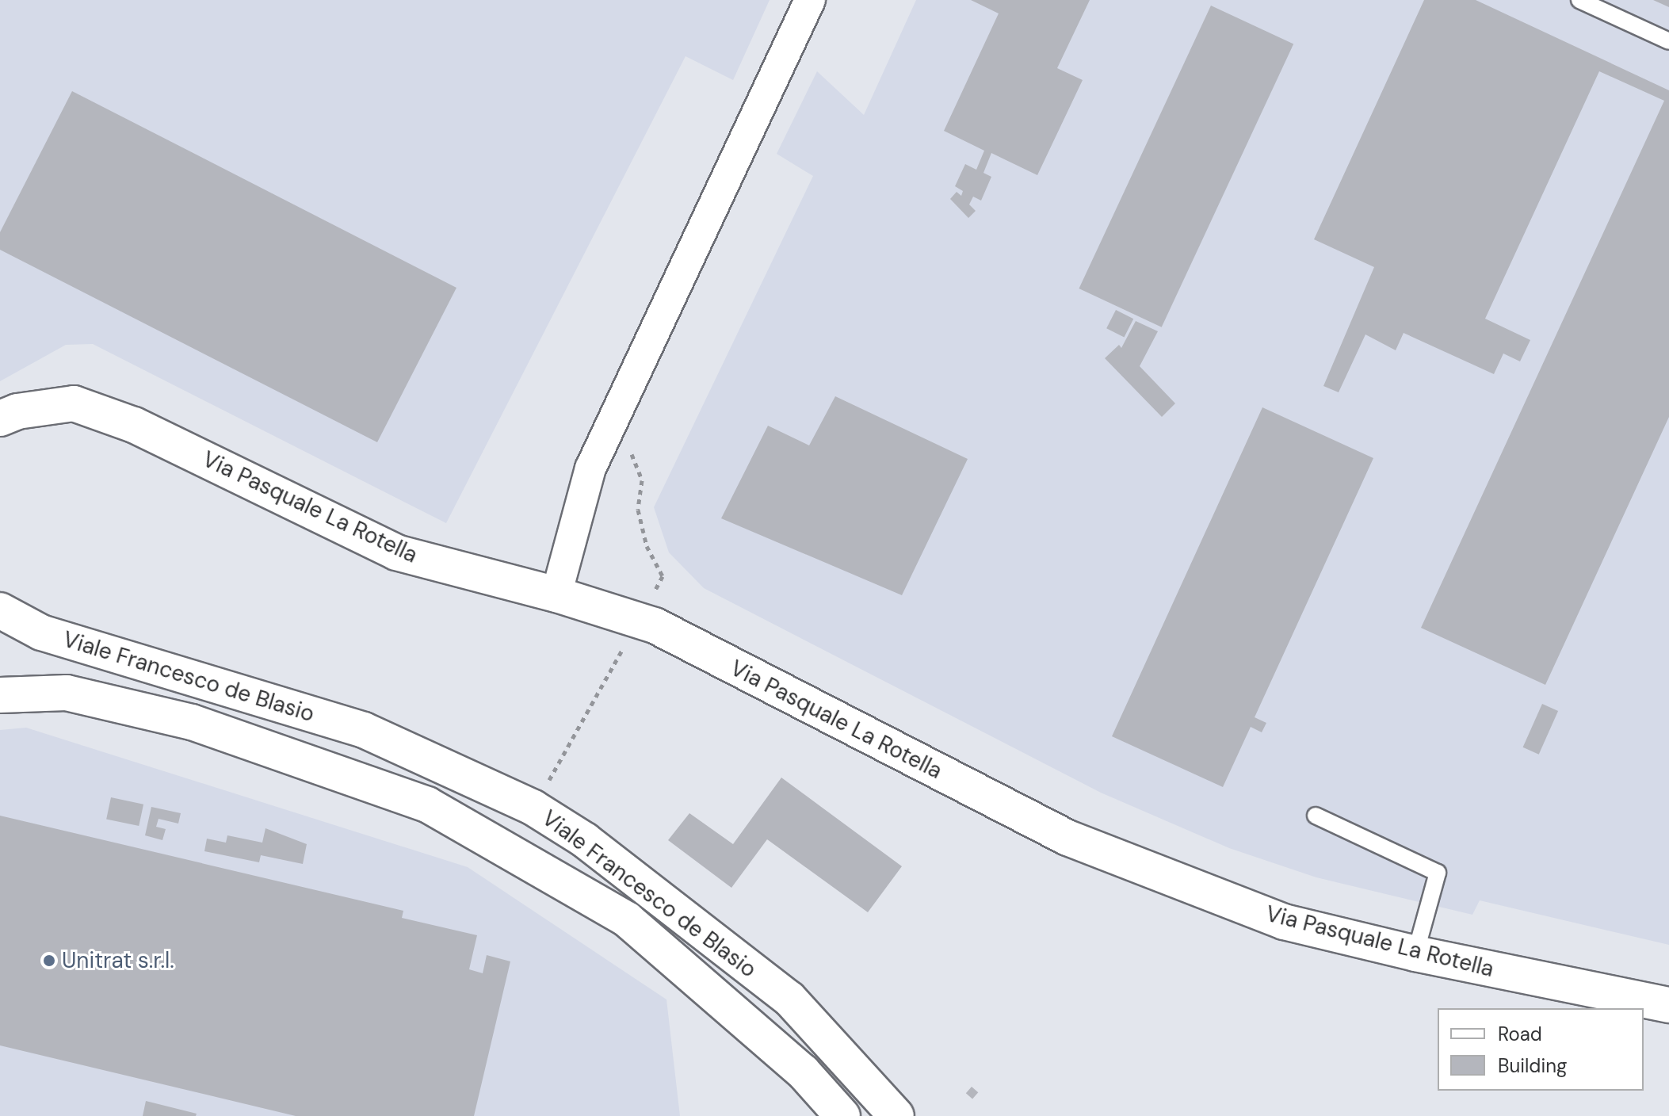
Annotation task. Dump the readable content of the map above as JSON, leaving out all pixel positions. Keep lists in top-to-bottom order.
{
  "streets": {
    "street": ["Via Pasquale La Rotella", "Viale Francesco de Blasio"]
  },
  "places": ["Unitrat s.r.l."],
  "legend": ["Road", "Building"]
}
